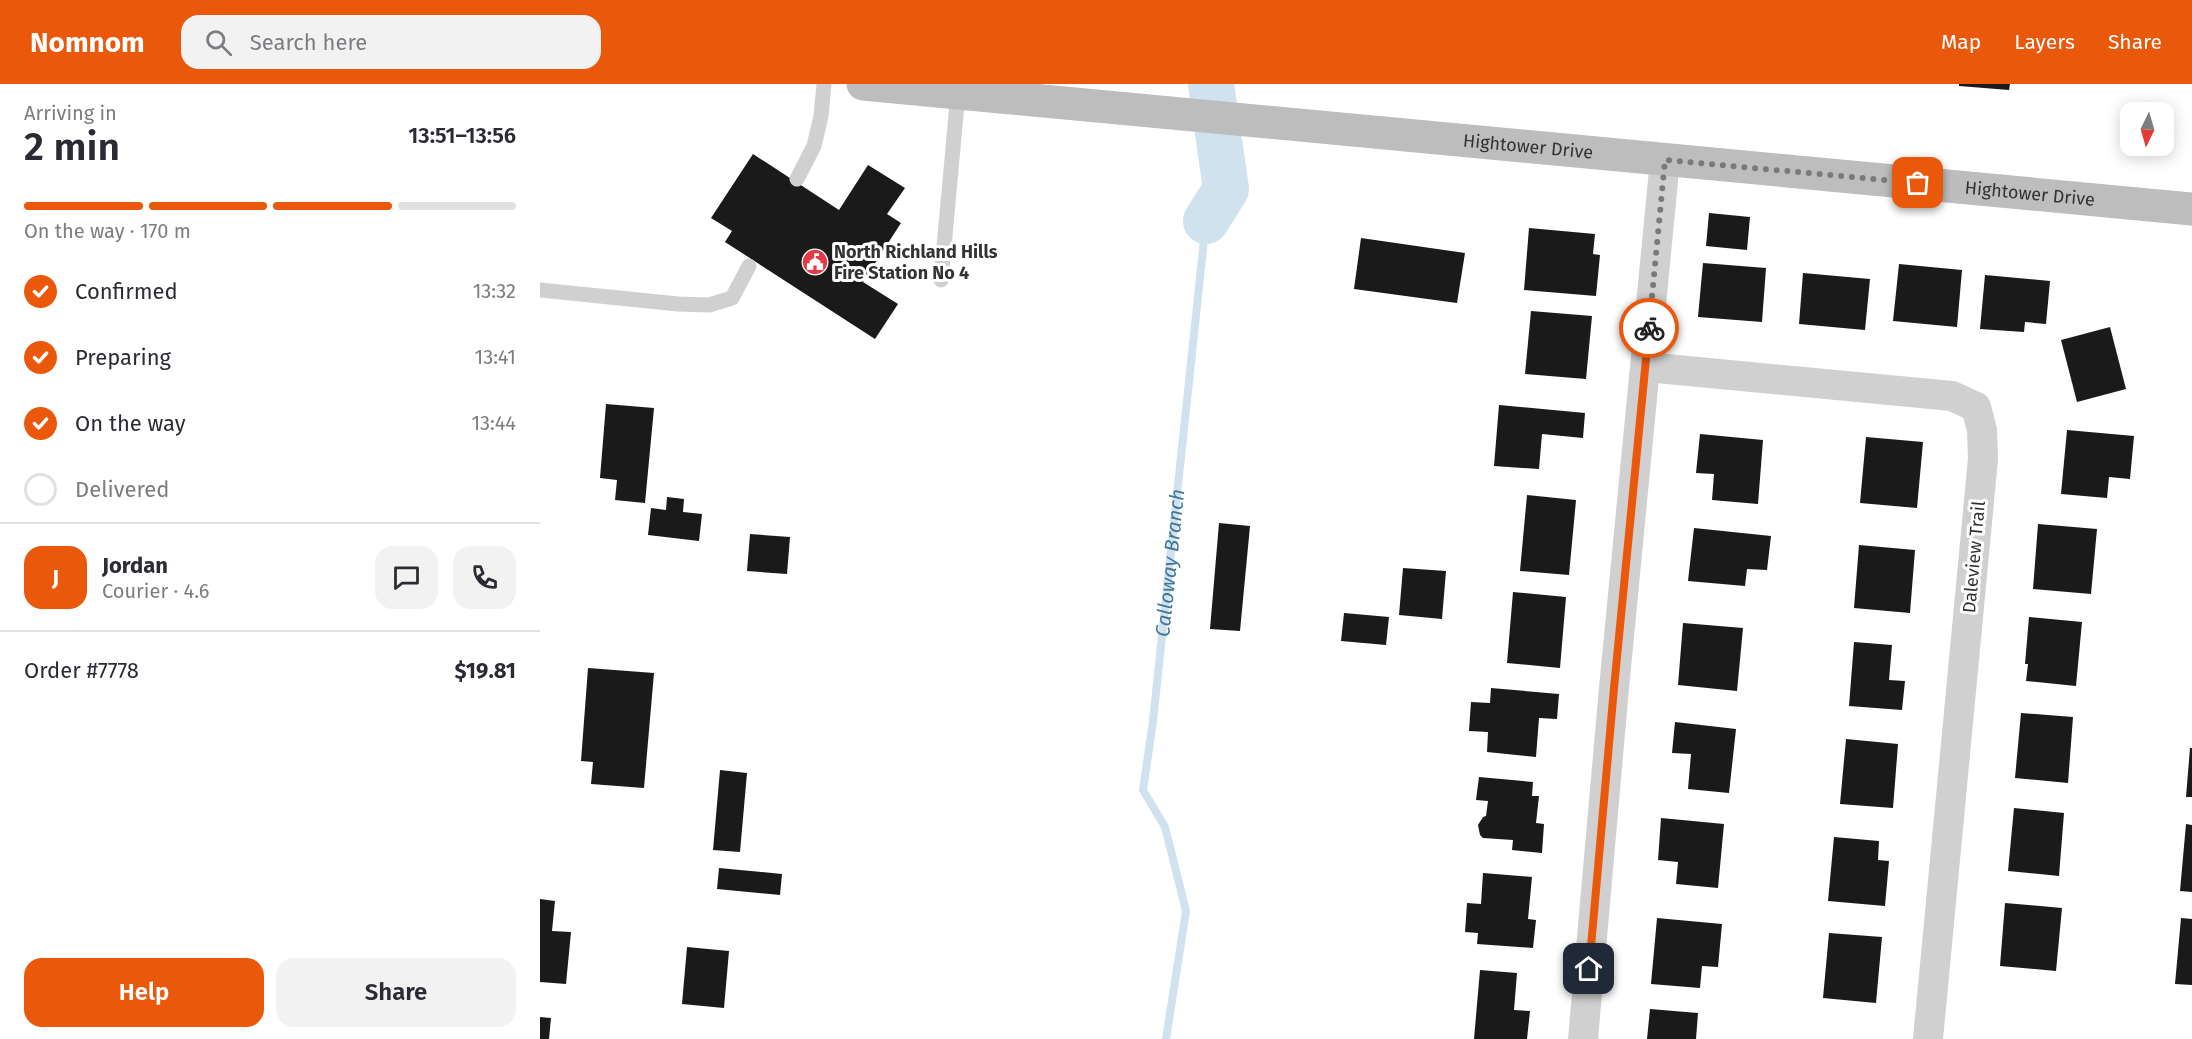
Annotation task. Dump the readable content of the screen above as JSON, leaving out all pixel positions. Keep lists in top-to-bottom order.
{
  "streets": {
    "street": ["Hightower Drive", "Daleview Trail"]
  },
  "water": ["Calloway Branch"],
  "places": {
    "public building": ["North Richland Hills Fire Station No 4"]
  },
  "north": "bottom",
  "page": {
    "header": "Nomnom",
    "search": "Search here",
    "nav": ["Map", "Layers", "Share"],
    "heading": ["2 min", "Arriving in", "13:51–13:56"],
    "panel": [
      "Jordan",
      "Courier · 4.6",
      "Order #7778",
      "$19.81"
    ],
    "bar": "On the way · 170 m",
    "list": [
      ["Confirmed", "13:32"],
      ["Preparing", "13:41"],
      ["On the way", "13:44"],
      "Delivered"
    ],
    "round": "J",
    "buttons": ["Help", "Share"]
  }
}
